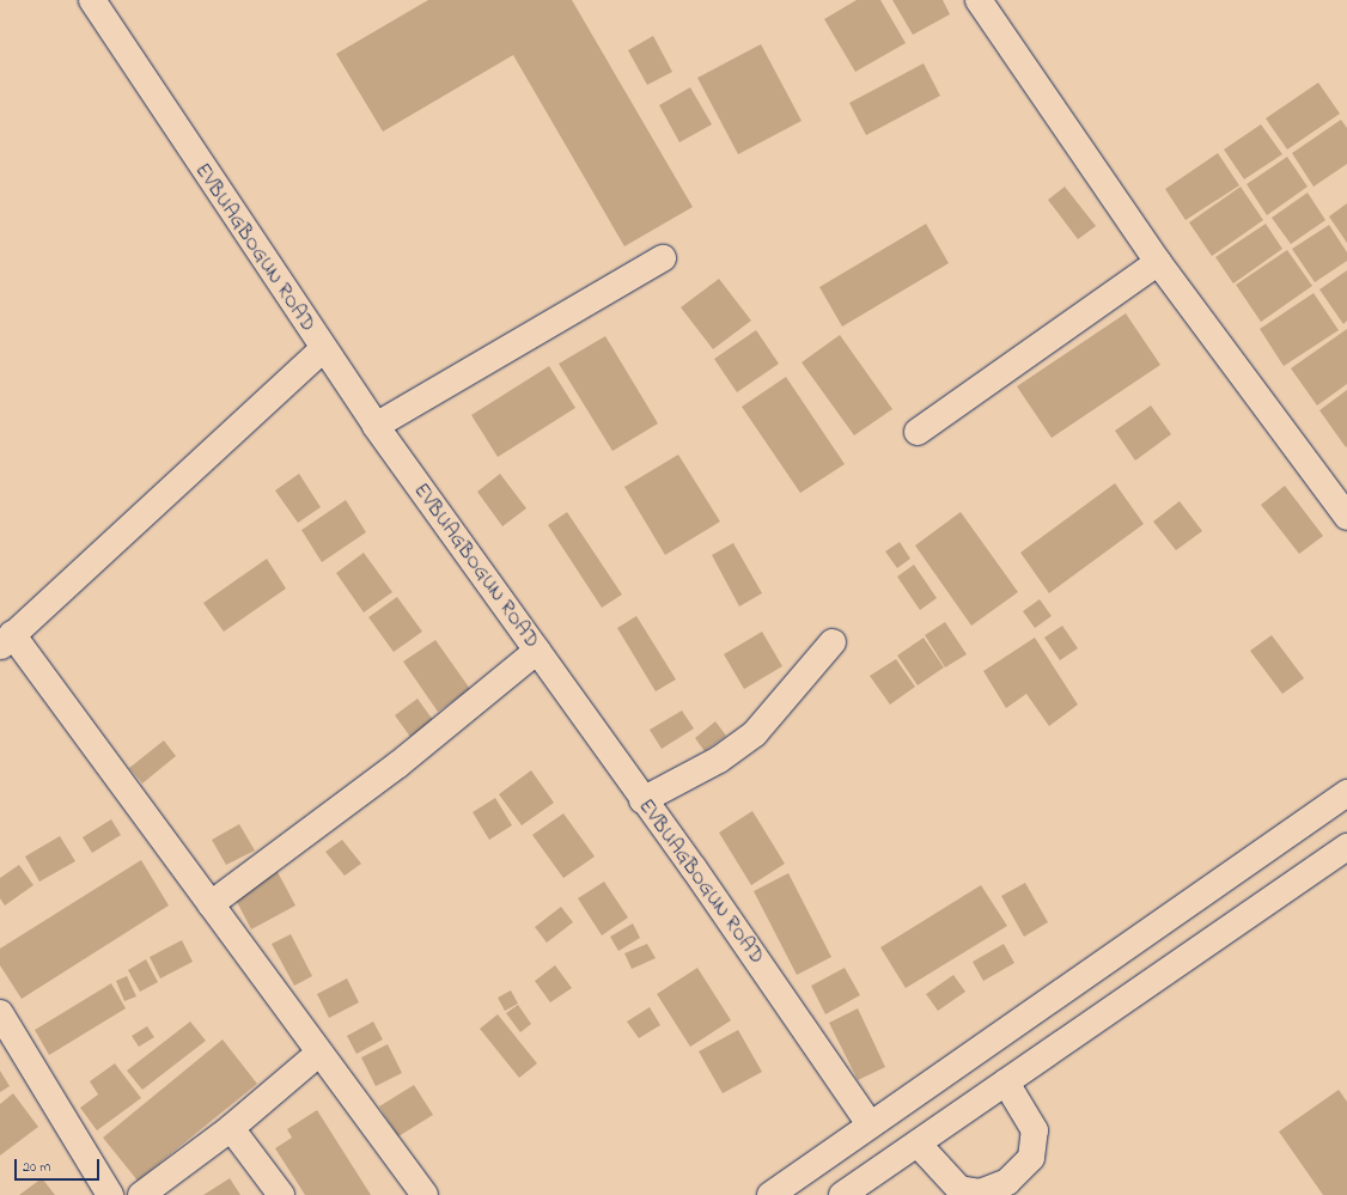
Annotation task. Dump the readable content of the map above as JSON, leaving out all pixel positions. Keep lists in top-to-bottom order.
{
  "streets": {
    "main road": ["EVBUAGBOGUN ROAD"]
  },
  "scale_bar": "20 m"
}
